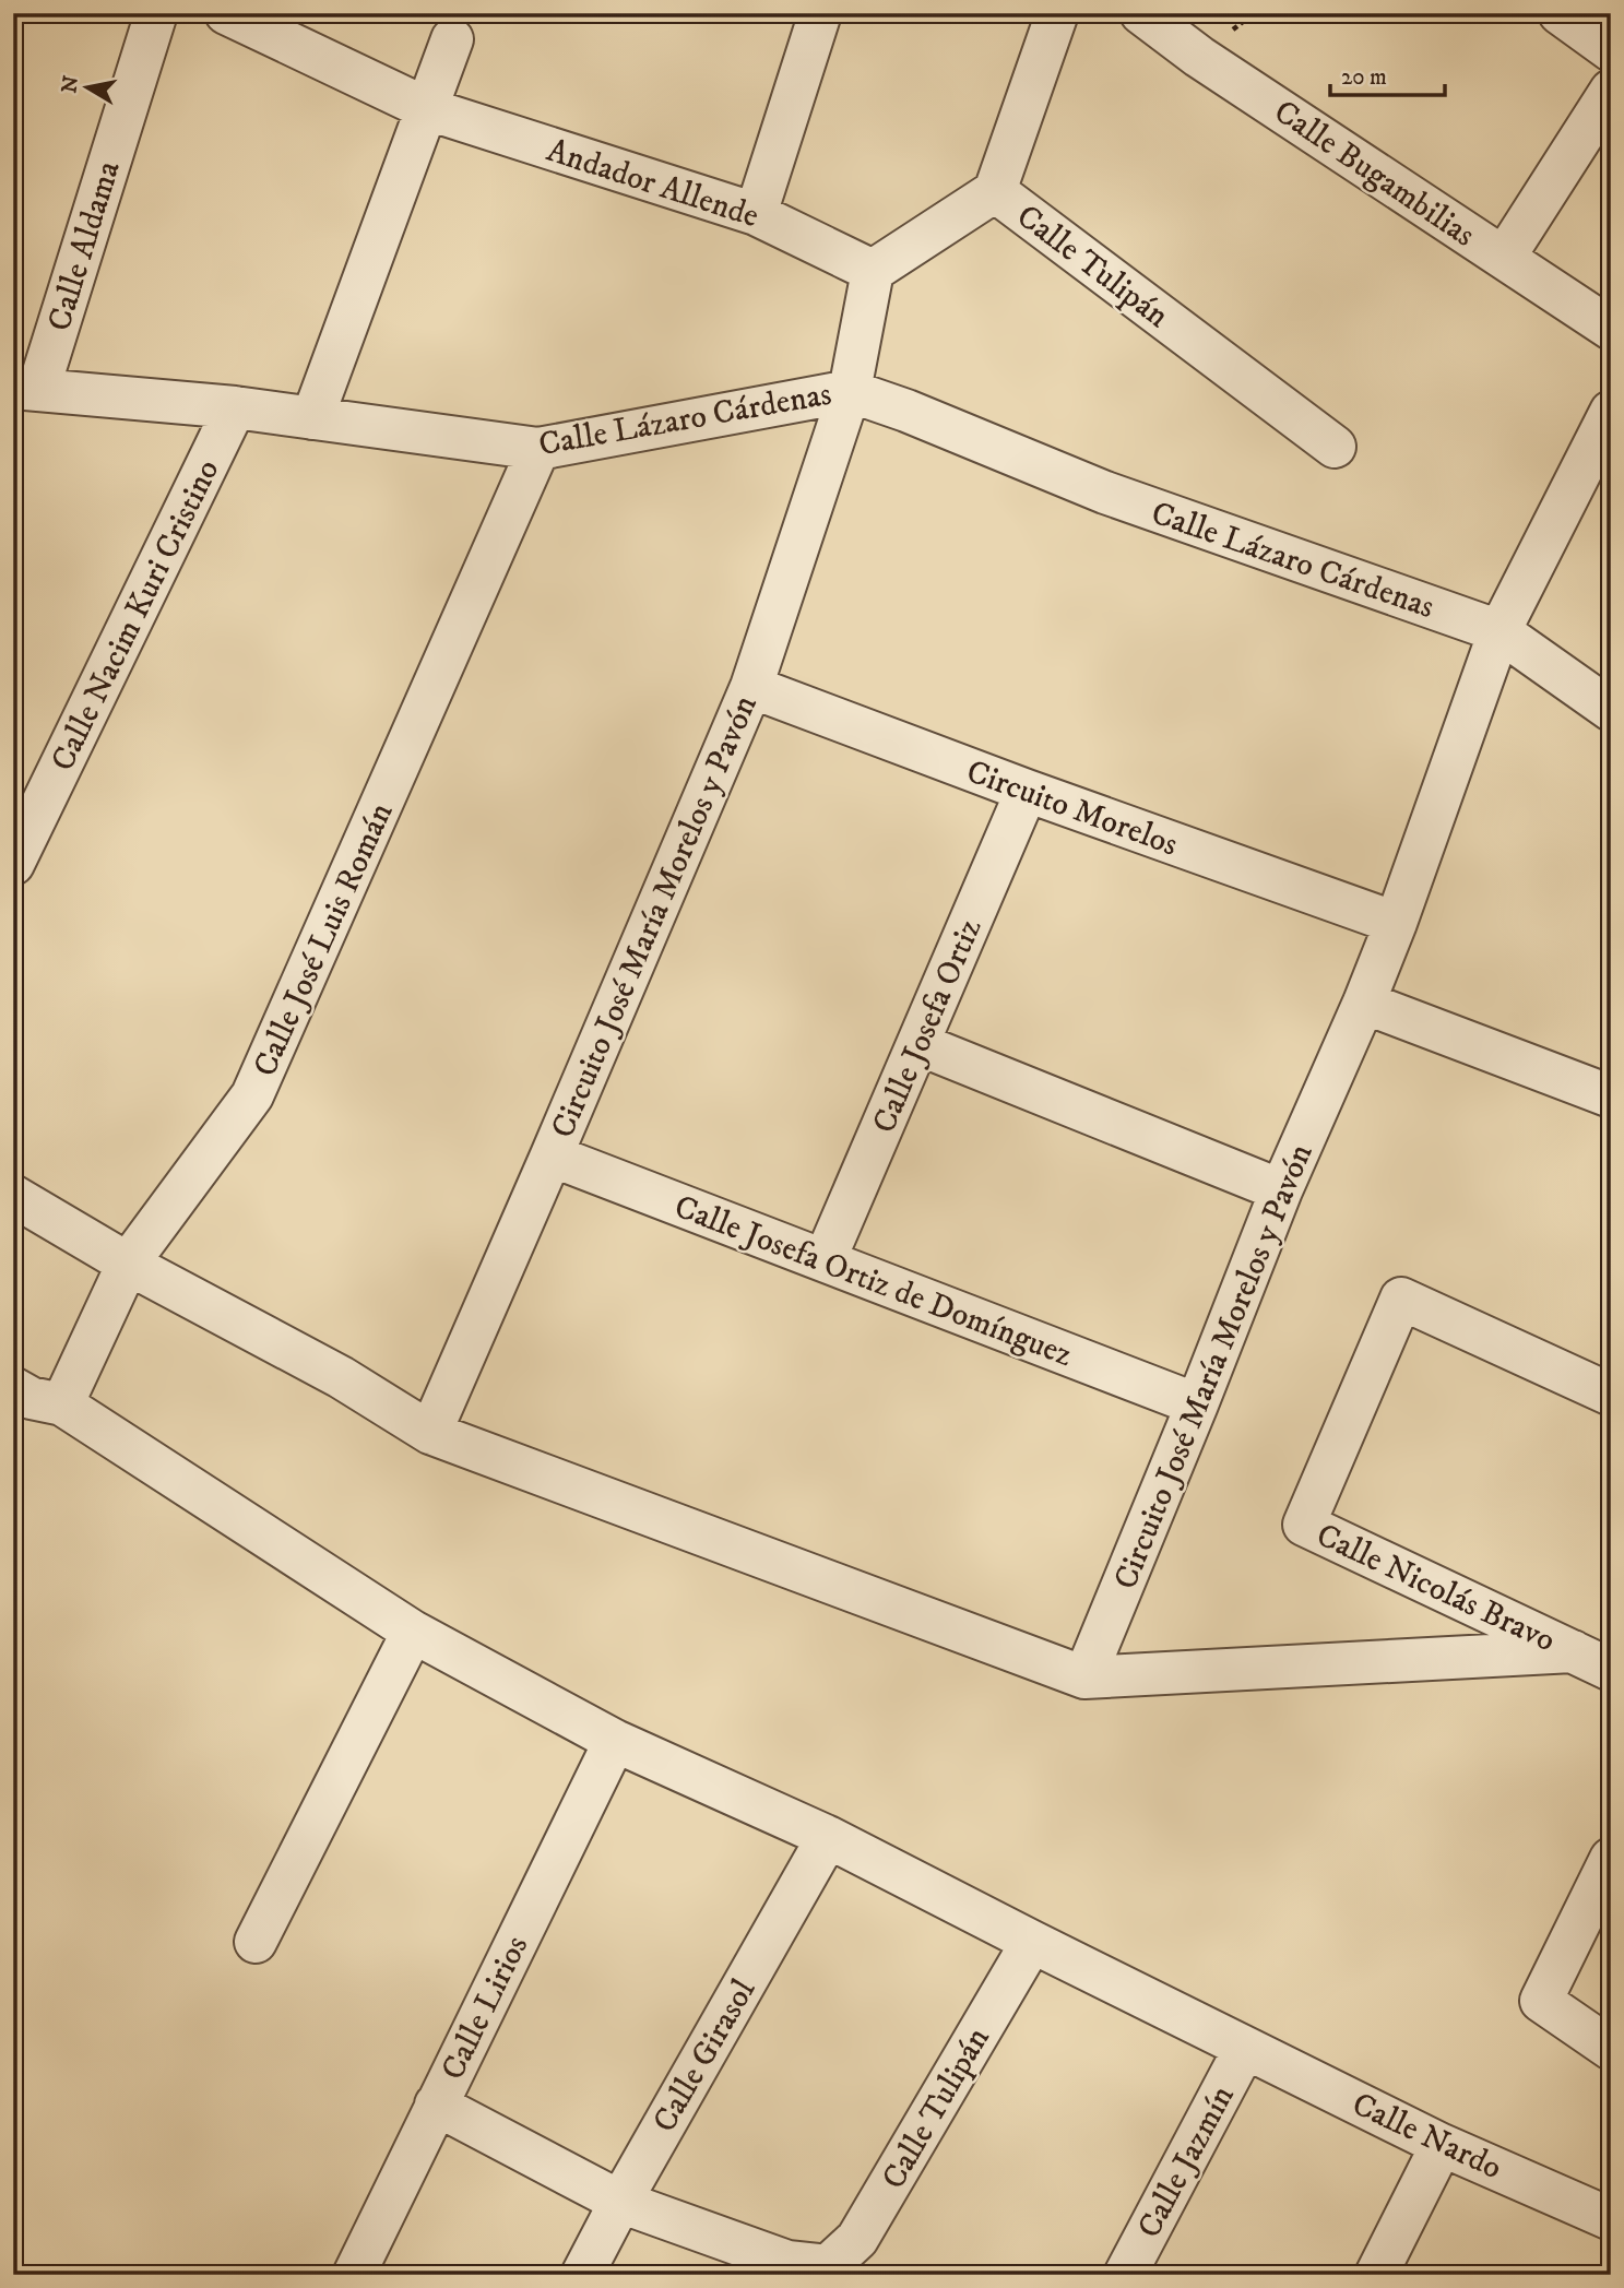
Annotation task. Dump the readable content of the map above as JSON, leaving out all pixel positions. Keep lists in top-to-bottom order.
{
  "streets": {
    "street": [
      "Calle Bugambilias",
      "Andador Allende",
      "Calle Aldama",
      "Calle Tulipán",
      "Calle Lázaro Cárdenas",
      "Calle Nacim Kuri Cristino",
      "Circuito Morelos",
      "Circuito José María Morelos y Pavón",
      "Calle José Luis Román",
      "Calle Josefa Ortiz",
      "Calle Josefa Ortiz de Domínguez",
      "Calle Nicolás Bravo",
      "Calle Lirios",
      "Calle Girasol",
      "Calle Nardo",
      "Calle Jazmín"
    ]
  },
  "crossings": [
    ["Calle Aldama", "Calle Lázaro Cárdenas"],
    ["Calle Tulipán", "Calle Girasol"],
    ["Calle Tulipán", "Calle Nardo"],
    ["Calle Lázaro Cárdenas", "Calle Nacim Kuri Cristino"],
    ["Calle Lázaro Cárdenas", "Circuito José María Morelos y Pavón"],
    ["Calle Lázaro Cárdenas", "Calle José Luis Román"],
    ["Circuito Morelos", "Circuito José María Morelos y Pavón"],
    ["Circuito Morelos", "Calle Josefa Ortiz"],
    ["Circuito José María Morelos y Pavón", "Calle Josefa Ortiz de Domínguez"],
    ["Calle José Luis Román", "Calle Nardo"],
    ["Calle Josefa Ortiz", "Calle Josefa Ortiz de Domínguez"],
    ["Calle Lirios", "Calle Nardo"],
    ["Calle Girasol", "Calle Nardo"],
    ["Calle Nardo", "Calle Jazmín"]
  ],
  "scale_bar": "20 m",
  "north": "left"
}
